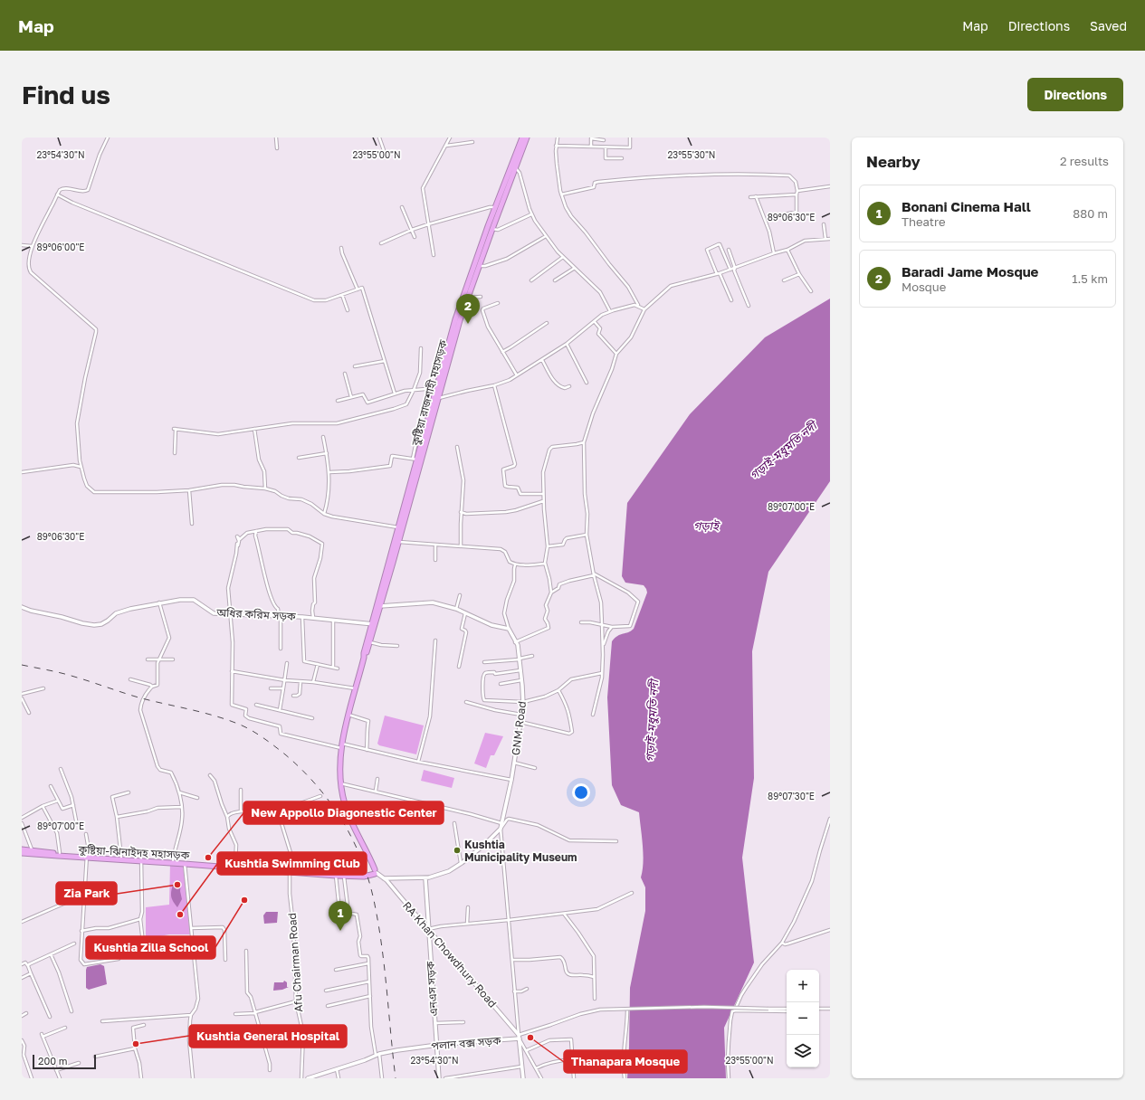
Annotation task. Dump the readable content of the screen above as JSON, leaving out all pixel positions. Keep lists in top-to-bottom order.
{
  "streets": {
    "highway": ["কুষ্টিয়া রাজশাহী মহাসড়ক", "কুষ্টিয়া-ঝিনাইদহ মহাসড়ক"],
    "street": [
      "অধির করিম সড়ক",
      "GNM Road",
      "RA Khan Chowdhury Road",
      "Afu Chairman Road",
      "এনএস সড়ক",
      "পলান বক্স সড়ক"
    ]
  },
  "crossings": [
    ["কুষ্টিয়া রাজশাহী মহাসড়ক", "অধির করিম সড়ক"],
    ["কুষ্টিয়া রাজশাহী মহাসড়ক", "কুষ্টিয়া-ঝিনাইদহ মহাসড়ক"],
    ["কুষ্টিয়া রাজশাহী মহাসড়ক", "RA Khan Chowdhury Road"],
    ["কুষ্টিয়া-ঝিনাইদহ মহাসড়ক", "RA Khan Chowdhury Road"],
    ["কুষ্টিয়া-ঝিনাইদহ মহাসড়ক", "Afu Chairman Road"],
    ["RA Khan Chowdhury Road", "এনএস সড়ক"],
    ["RA Khan Chowdhury Road", "পলান বক্স সড়ক"],
    ["এনএস সড়ক", "পলান বক্স সড়ক"]
  ],
  "water": ["গড়াই-মধুমতি নদী", "গড়াই"],
  "places": [
    "Kushtia Municipality Museum",
    "New Appollo Diagonestic Center",
    "Zia Park",
    "Kushtia Zilla School",
    "Kushtia Swimming Club",
    "Thanapara Mosque",
    "Kushtia General Hospital"
  ],
  "scale_bar": "200 m",
  "page": {
    "header": "Map",
    "nav": ["Map", "Directions", "Saved"],
    "buttons": "Directions",
    "title": "Find us",
    "heading": ["Nearby", "2 results"],
    "list": [
      {
        "mark": "1",
        "name": "Bonani Cinema Hall",
        "note": "Theatre",
        "value": "880 m"
      },
      {
        "mark": "2",
        "name": "Baradi Jame Mosque",
        "note": "Mosque",
        "value": "1.5 km"
      }
    ],
    "pins": ["2", "1"],
    "map_buttons": ["+", "−"],
    "scale": "200 m"
  },
  "coordinates": [
    "23°54'30\"N",
    "23°55'00\"N",
    "23°55'30\"N",
    "89°06'30\"E",
    "89°06'00\"E",
    "89°07'00\"E",
    "89°07'30\"E"
  ]
}
